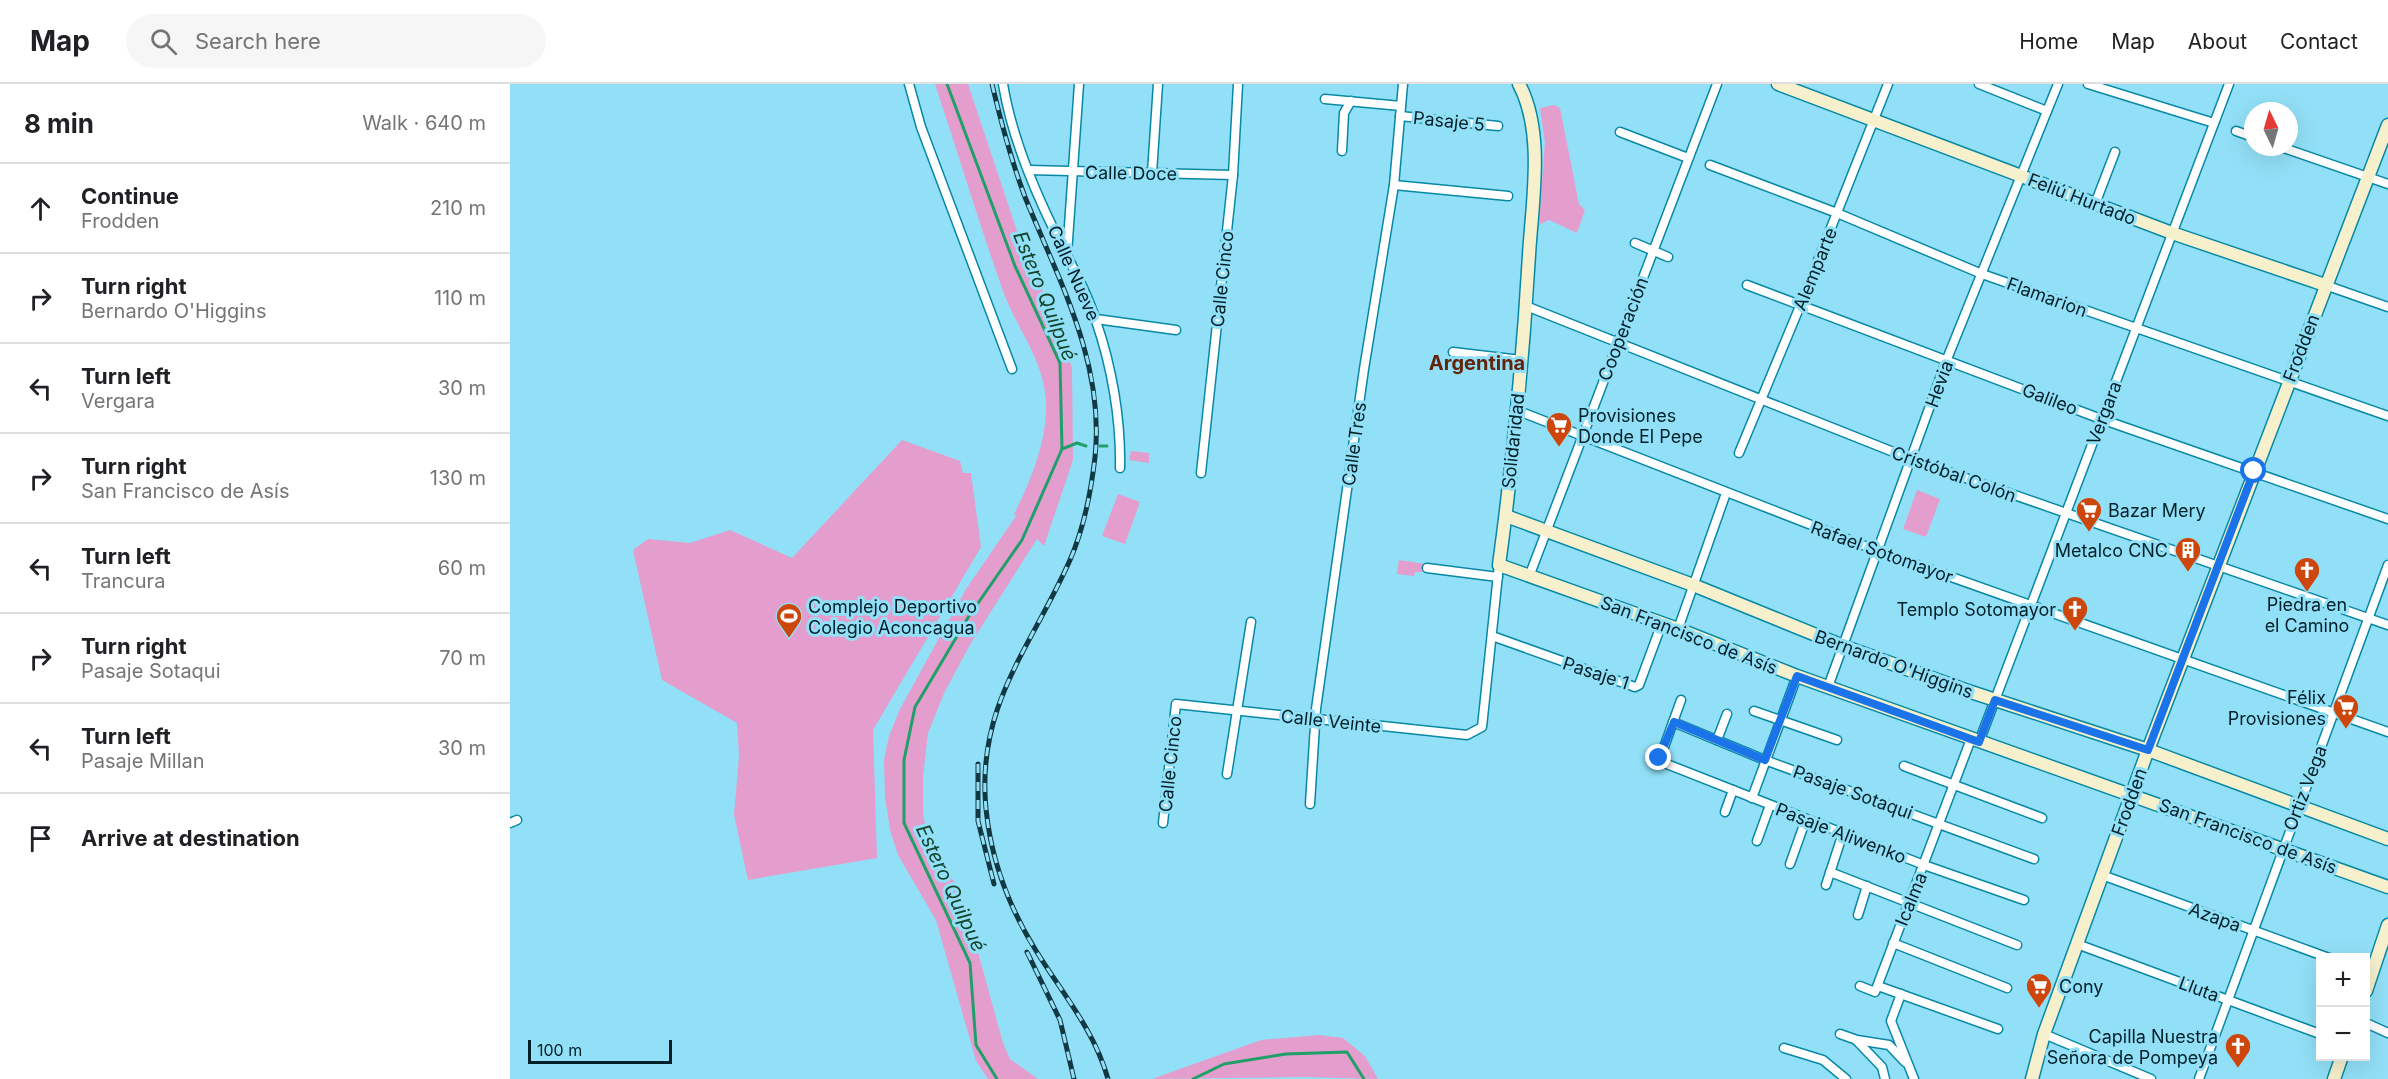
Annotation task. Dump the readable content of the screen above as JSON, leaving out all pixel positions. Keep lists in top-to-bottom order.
{
  "streets": {
    "main road": [
      "Feliú Hurtado",
      "Frodden",
      "Solidaridad",
      "San Francisco de Asís",
      "Bernardo O'Higgins"
    ],
    "street": [
      "Pasaje 5",
      "Calle Doce",
      "Alemparte",
      "Calle Nueve",
      "Calle Cinco",
      "Flamarion",
      "Cooperación",
      "Hevia",
      "Galileo",
      "Vergara",
      "Calle Tres",
      "Cristóbal Colón",
      "Rafael Sotomayor",
      "Pasaje 1",
      "Calle Veinte",
      "Ortiz Vega",
      "Pasaje Sotaqui",
      "Pasaje Aliwenko",
      "Icalma",
      "Azapa",
      "Lluta"
    ]
  },
  "crossings": [
    ["Pasaje 5", "Calle Tres"],
    ["Calle Doce", "Calle Nueve"],
    ["Calle Doce", "Calle Cinco"],
    ["Feliú Hurtado", "Alemparte"],
    ["Feliú Hurtado", "Frodden"],
    ["Feliú Hurtado", "Hevia"],
    ["Feliú Hurtado", "Vergara"],
    ["Alemparte", "Flamarion"],
    ["Alemparte", "Galileo"],
    ["Alemparte", "Cristóbal Colón"],
    ["Calle Cinco", "Calle Veinte"],
    ["Flamarion", "Frodden"],
    ["Flamarion", "Hevia"],
    ["Flamarion", "Vergara"],
    ["Cooperación", "Cristóbal Colón"],
    ["Cooperación", "Rafael Sotomayor"],
    ["Cooperación", "San Francisco de Asís"],
    ["Cooperación", "Bernardo O'Higgins"],
    ["Frodden", "Galileo"],
    ["Frodden", "Cristóbal Colón"],
    ["Frodden", "Rafael Sotomayor"],
    ["Frodden", "San Francisco de Asís"],
    ["Frodden", "Bernardo O'Higgins"],
    ["Frodden", "Azapa"],
    ["Frodden", "Lluta"],
    ["Hevia", "Galileo"],
    ["Hevia", "Cristóbal Colón"],
    ["Hevia", "Rafael Sotomayor"],
    ["Hevia", "San Francisco de Asís"],
    ["Hevia", "Bernardo O'Higgins"],
    ["Galileo", "Vergara"],
    ["Vergara", "Cristóbal Colón"],
    ["Vergara", "Rafael Sotomayor"],
    ["Vergara", "San Francisco de Asís"],
    ["Vergara", "Bernardo O'Higgins"],
    ["Vergara", "Icalma"],
    ["Solidaridad", "Cristóbal Colón"],
    ["Solidaridad", "Rafael Sotomayor"],
    ["Solidaridad", "San Francisco de Asís"],
    ["Solidaridad", "Bernardo O'Higgins"],
    ["Solidaridad", "Pasaje 1"],
    ["Solidaridad", "Calle Veinte"],
    ["Calle Tres", "Calle Veinte"],
    ["Cristóbal Colón", "Ortiz Vega"],
    ["Rafael Sotomayor", "Ortiz Vega"],
    ["San Francisco de Asís", "Pasaje 1"],
    ["San Francisco de Asís", "Ortiz Vega"],
    ["San Francisco de Asís", "Icalma"],
    ["Bernardo O'Higgins", "Ortiz Vega"],
    ["Ortiz Vega", "Azapa"],
    ["Ortiz Vega", "Lluta"],
    ["Pasaje Sotaqui", "Pasaje Aliwenko"],
    ["Pasaje Sotaqui", "Icalma"],
    ["Pasaje Aliwenko", "Icalma"]
  ],
  "districts": ["Argentina"],
  "water": ["Estero Quilpué"],
  "places": {
    "supermarket": [
      "Provisiones Donde El Pepe",
      "Bazar Mery",
      "Félix Provisiones",
      "Cony"
    ],
    "building": ["Metalco CNC"],
    "church": ["Piedra en el Camino", "Templo Sotomayor", "Capilla Nuestra Señora de Pompeya"],
    "sports": ["Complejo Deportivo Colegio Aconcagua"]
  },
  "scale_bar": "100 m",
  "north": "top",
  "page": {
    "header": "Map",
    "search": "Search here",
    "nav": [
      "Home",
      "Map",
      "About",
      "Contact"
    ],
    "heading": ["8 min", "Walk · 640 m"],
    "list": [
      ["Continue", "Frodden", "210 m"],
      ["Turn right", "Bernardo O'Higgins", "110 m"],
      ["Turn left", "Vergara", "30 m"],
      ["Turn right", "San Francisco de Asís", "130 m"],
      ["Turn left", "Trancura", "60 m"],
      ["Turn right", "Pasaje Sotaqui", "70 m"],
      ["Turn left", "Pasaje Millan", "30 m"],
      "Arrive at destination"
    ],
    "map_buttons": ["+", "−"],
    "scale": "100 m"
  }
}
